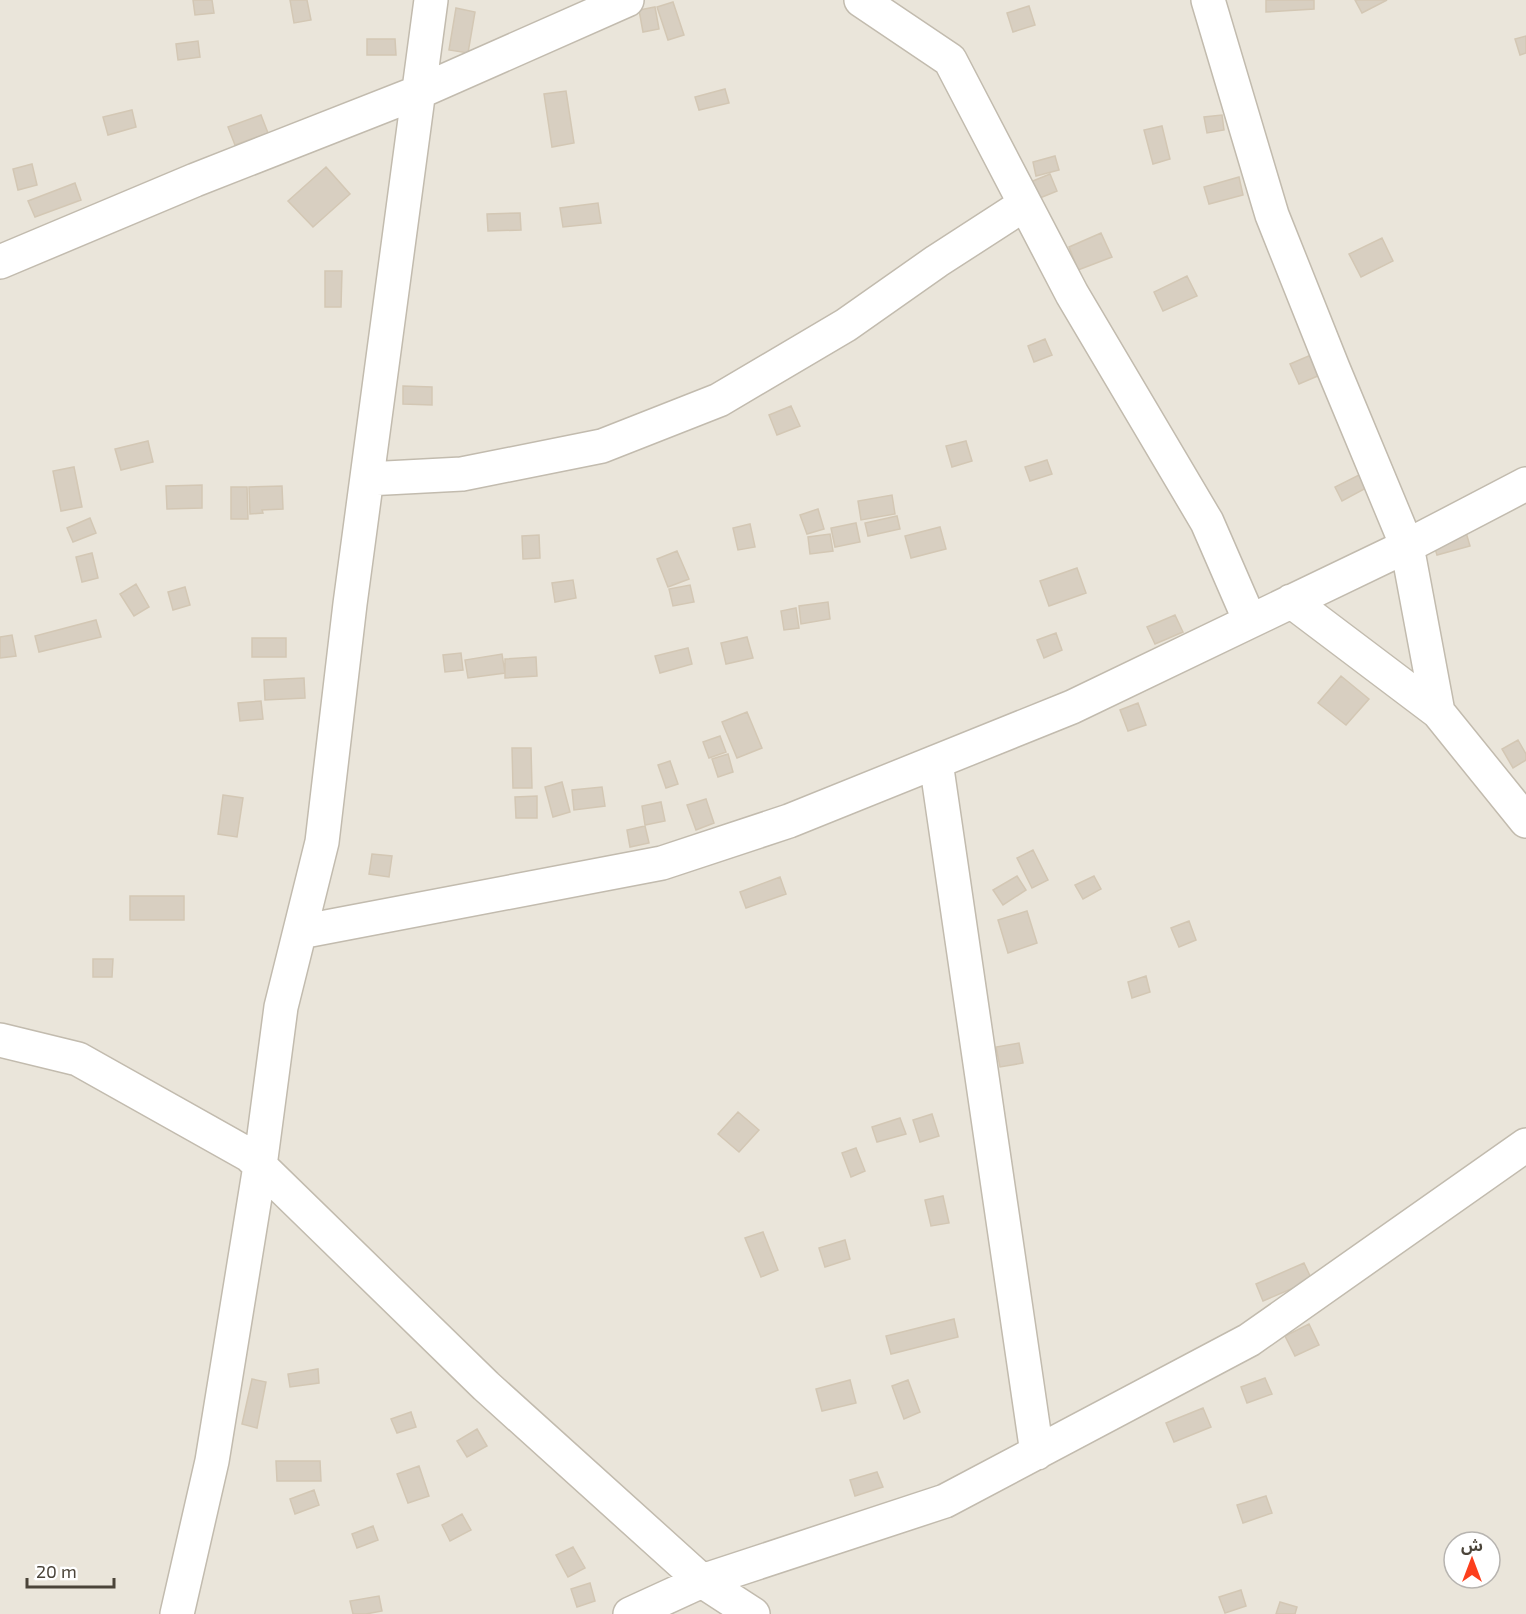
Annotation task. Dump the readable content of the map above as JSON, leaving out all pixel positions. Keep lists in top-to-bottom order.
{
  "scale_bar": "20 m",
  "north": "top"
}
